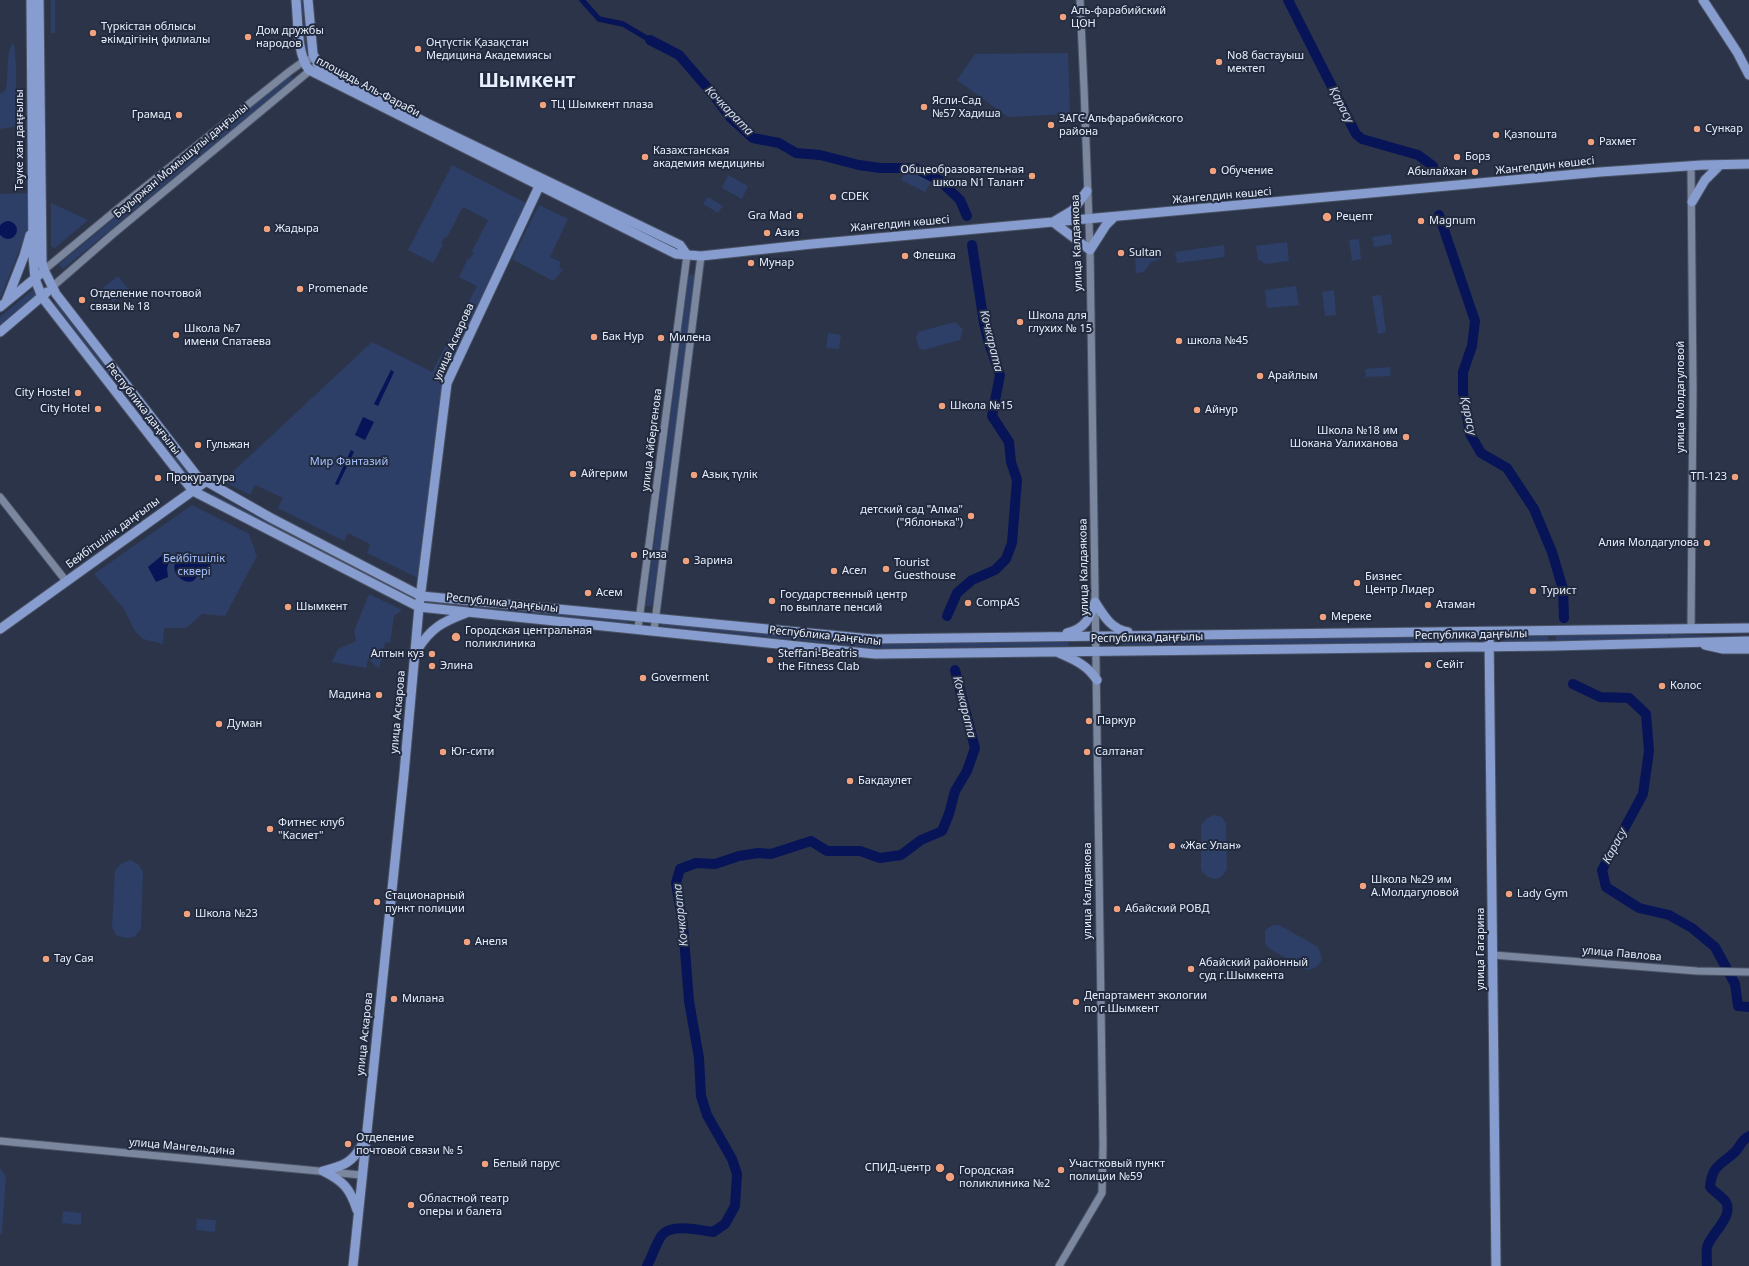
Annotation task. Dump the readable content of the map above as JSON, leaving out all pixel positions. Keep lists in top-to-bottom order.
{
  "streets": {
    "main road": [
      "площадь Аль-Фараби",
      "Тәуке хан даңғылы",
      "Жангелдин көшесі",
      "улица Аскарова",
      "Республика даңғылы",
      "Бейбітшілік даңғылы",
      "улица Гагарина"
    ],
    "street": [
      "Бауыржан Момышұлы даңғылы",
      "улица Калдаякова",
      "улица Молдагуловой",
      "улица Айбергенова",
      "улица Павлова",
      "улица Мангельдина"
    ]
  },
  "crossings": [
    ["площадь Аль-Фараби", "Бауыржан Момышұлы даңғылы"],
    ["площадь Аль-Фараби", "улица Аскарова"],
    ["площадь Аль-Фараби", "улица Айбергенова"],
    ["Тәуке хан даңғылы", "Бауыржан Момышұлы даңғылы"],
    ["Тәуке хан даңғылы", "Республика даңғылы"],
    ["Бауыржан Момышұлы даңғылы", "Республика даңғылы"],
    ["Жангелдин көшесі", "улица Калдаякова"],
    ["Жангелдин көшесі", "улица Молдагуловой"],
    ["улица Калдаякова", "Республика даңғылы"],
    ["улица Аскарова", "Республика даңғылы"],
    ["улица Аскарова", "улица Мангельдина"],
    ["улица Молдагуловой", "Республика даңғылы"],
    ["Республика даңғылы", "улица Айбергенова"],
    ["Республика даңғылы", "Бейбітшілік даңғылы"],
    ["Республика даңғылы", "улица Гагарина"],
    ["улица Гагарина", "улица Павлова"]
  ],
  "districts": ["Шымкент"],
  "water": ["Қарасу", "Кочкарата", "Карасу"],
  "parks": ["Мир Фантазий", "Бейбітшілік сквері"],
  "places": [
    "Аль-фарабийский ЦОН",
    "Түркістан облысы әкімдігінің филиалы",
    "Дом дружбы народов",
    "Оңтүстік Қазақстан Медицина Академиясы",
    "No8 бастауыш мектеп",
    "ТЦ Шымкент плаза",
    "Ясли-Сад №57 Хадиша",
    "Грамад",
    "ЗАГС Альфарабийского района",
    "Сункар",
    "Қазпошта",
    "Рахмет",
    "Казахстанская академия медицины",
    "Борз",
    "Обучение",
    "Абылайхан",
    "Общеобразовательная школа N1 Талант",
    "CDEK",
    "Gra Mad",
    "Рецепт",
    "Magnum",
    "Жадыра",
    "Азиз",
    "Sultan",
    "Флешка",
    "Мунар",
    "Promenade",
    "Отделение почтовой связи № 18",
    "Школа для глухих № 15",
    "Школа №7 имени Спатаева",
    "Бак Нур",
    "Милена",
    "школа №45",
    "Арайлым",
    "City Hostel",
    "Школа №15",
    "City Hotel",
    "Айнур",
    "Школа №18 им Шокана Уалиханова",
    "Гульжан",
    "Айгерим",
    "Азық түлік",
    "ТП-123",
    "Прокуратура",
    "детский сад \"Алма\" (\"Яблонька\")",
    "Алия Молдагулова",
    "Риза",
    "Зарина",
    "Tourist Guesthouse",
    "Асел",
    "Бизнес Центр Лидер",
    "Турист",
    "Асем",
    "Государственный центр по выплате пенсий",
    "CompAS",
    "Атаман",
    "Шымкент",
    "Мереке",
    "Городская центральная поликлиника",
    "Алтын куз",
    "Steffani-Beatris the Fitness Clab",
    "Сейіт",
    "Элина",
    "Goverment",
    "Колос",
    "Мадина",
    "Паркур",
    "Думан",
    "Юг-сити",
    "Салтанат",
    "Бакдаулет",
    "Фитнес клуб \"Касиет\"",
    "«Жас Улан»",
    "Школа №29 им А.Молдагуловой",
    "Lady Gym",
    "Стационарный пункт полиции",
    "Абайский РОВД",
    "Школа №23",
    "Анеля",
    "Тау Сая",
    "Абайский районный суд г.Шымкента",
    "Милана",
    "Департамент экологии по г.Шымкент",
    "Отделение почтовой связи № 5",
    "Белый парус",
    "СПИД-центр",
    "Участковый пункт полиции №59",
    "Городская поликлиника №2",
    "Областной театр оперы и балета"
  ]
}
